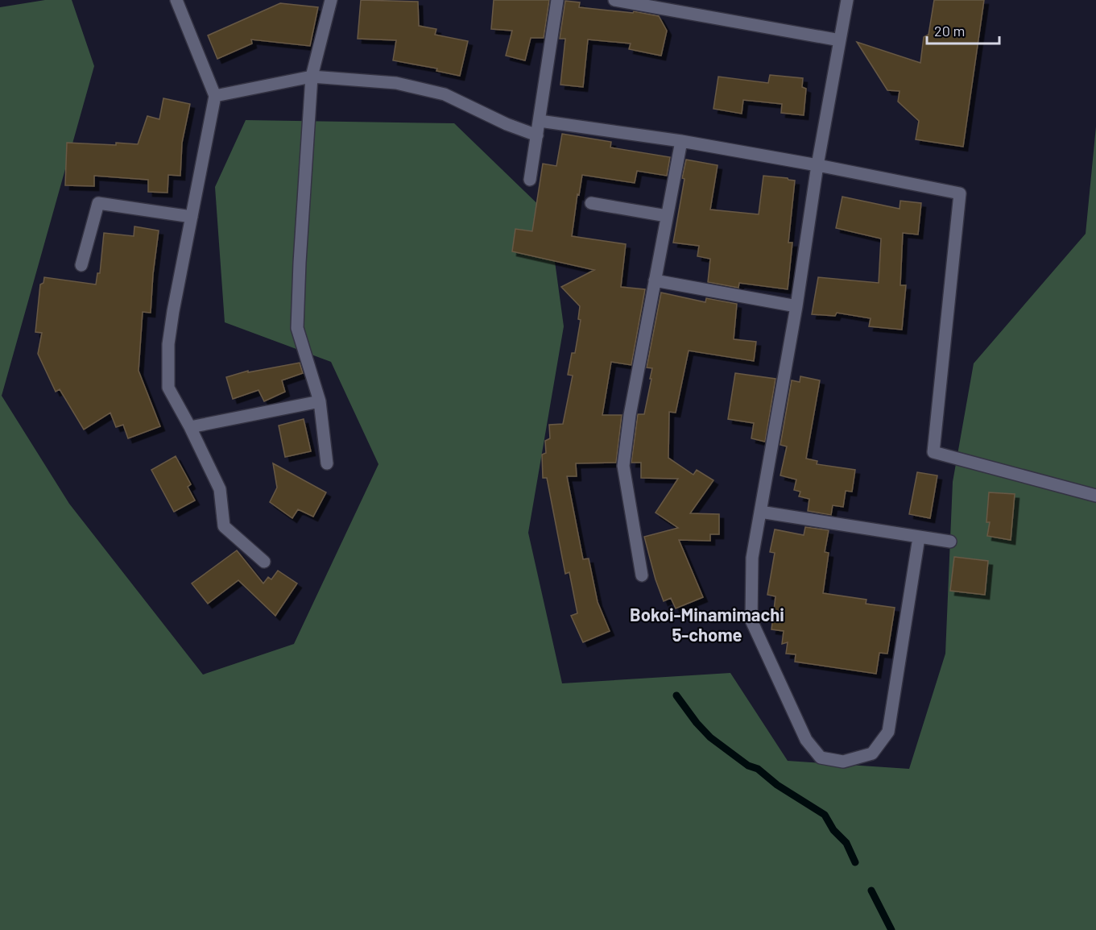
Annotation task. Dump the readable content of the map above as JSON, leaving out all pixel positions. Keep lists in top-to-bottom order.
{
  "districts": ["Bokoi-Minamimachi 5-chome"],
  "scale_bar": "20 m"
}
